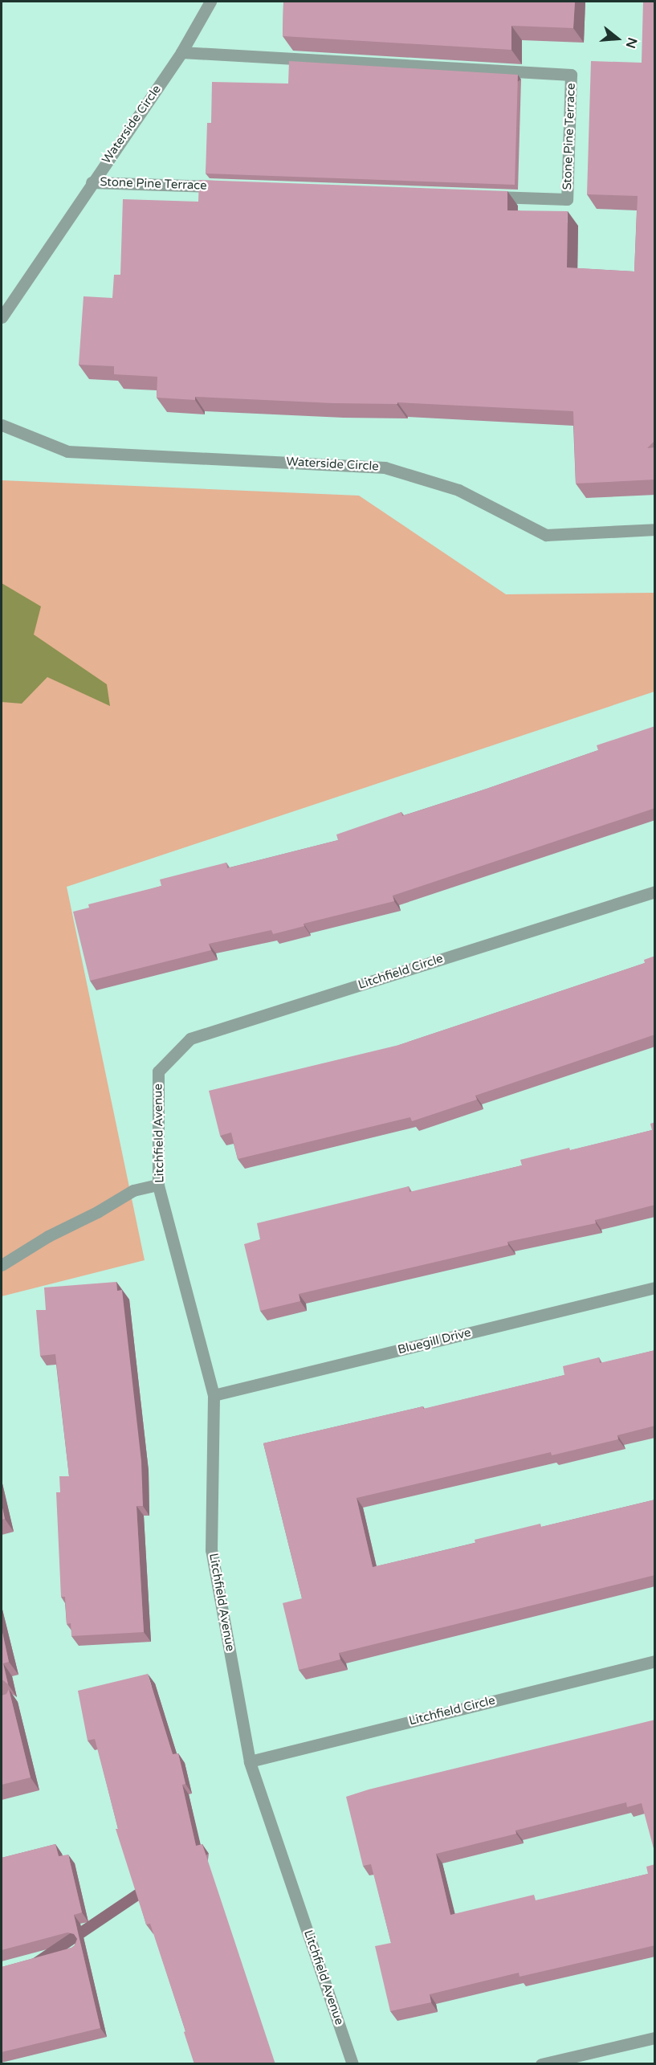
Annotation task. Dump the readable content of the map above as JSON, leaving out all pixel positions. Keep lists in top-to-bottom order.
{
  "streets": {
    "street": [
      "Waterside Circle",
      "Stone Pine Terrace",
      "Litchfield Circle",
      "Litchfield Avenue",
      "Bluegill Drive"
    ]
  },
  "crossings": [
    ["Waterside Circle", "Stone Pine Terrace"],
    ["Litchfield Circle", "Litchfield Avenue"],
    ["Litchfield Avenue", "Bluegill Drive"]
  ],
  "north": "right"
}
